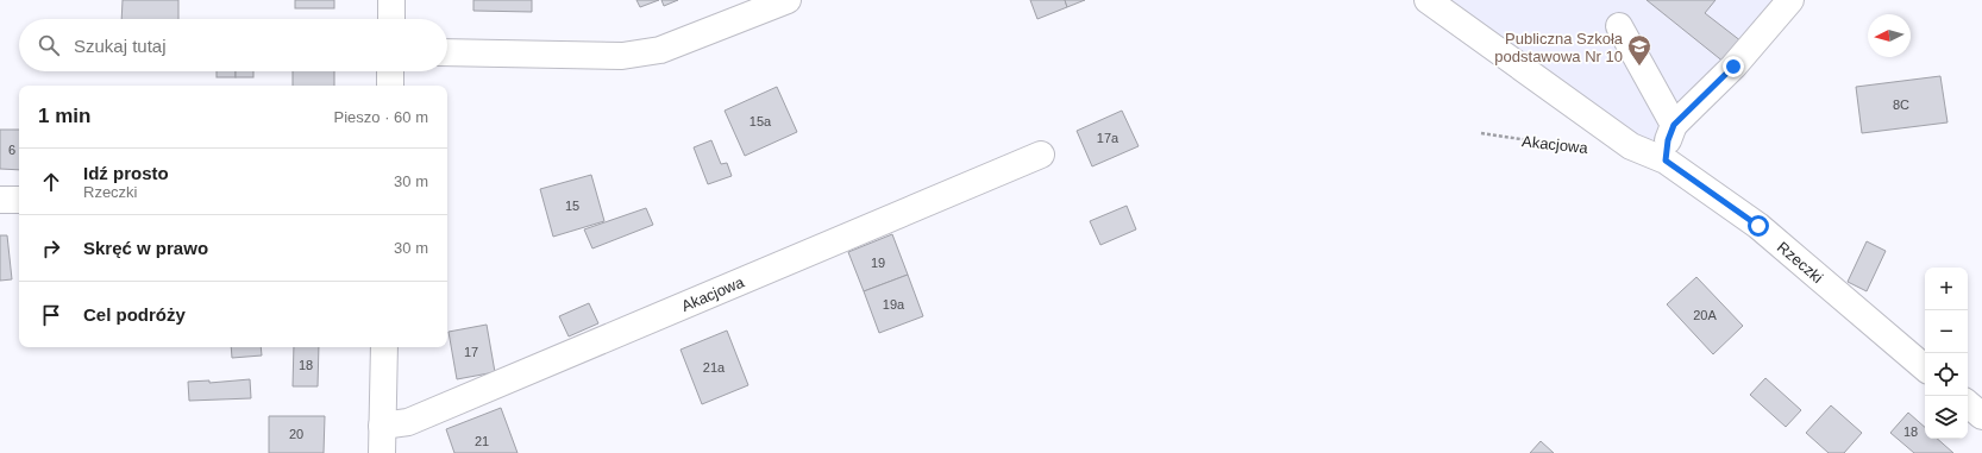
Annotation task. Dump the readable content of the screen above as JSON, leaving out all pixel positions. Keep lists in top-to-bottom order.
{
  "streets": {
    "street": ["Akacjowa", "Rzeczki"]
  },
  "crossings": [
    ["Akacjowa", "Rzeczki"]
  ],
  "places": {
    "school or university": ["Publiczna Szkoła podstawowa Nr 10"]
  },
  "house_numbers": [
    "8C",
    "15a",
    "17a",
    "6",
    "15",
    "19",
    "19a",
    "20A",
    "17",
    "18",
    "21a",
    "18",
    "20",
    "21"
  ],
  "north": "left",
  "page": {
    "search": "Szukaj tutaj",
    "heading": ["1 min", "Pieszo · 60 m"],
    "list": [
      ["Idź prosto", "Rzeczki", "30 m"],
      ["Skręć w prawo", "30 m"],
      "Cel podróży"
    ],
    "map_buttons": ["+", "−"]
  }
}
